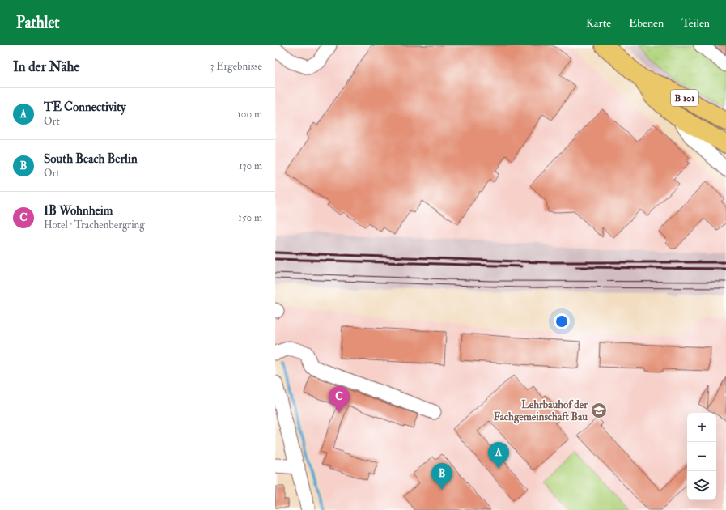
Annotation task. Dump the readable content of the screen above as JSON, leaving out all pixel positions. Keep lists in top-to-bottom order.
{
  "streets": {
    "main road": ["B 101"]
  },
  "places": {
    "school or university": ["Lehrbauhof der Fachgemeinschaft Bau"]
  },
  "page": {
    "header": "Pathlet",
    "nav": ["Karte", "Ebenen", "Teilen"],
    "heading": ["In der Nähe", "3 Ergebnisse"],
    "list": [
      {
        "mark": "A",
        "name": "TE Connectivity",
        "note": "Ort",
        "value": "100 m"
      },
      {
        "mark": "B",
        "name": "South Beach Berlin",
        "note": "Ort",
        "value": "130 m"
      },
      {
        "mark": "C",
        "name": "IB Wohnheim",
        "note": "Hotel · Trachenbergring",
        "value": "150 m"
      }
    ],
    "pins": ["C", "A", "B"],
    "map_buttons": ["+", "−"]
  }
}
